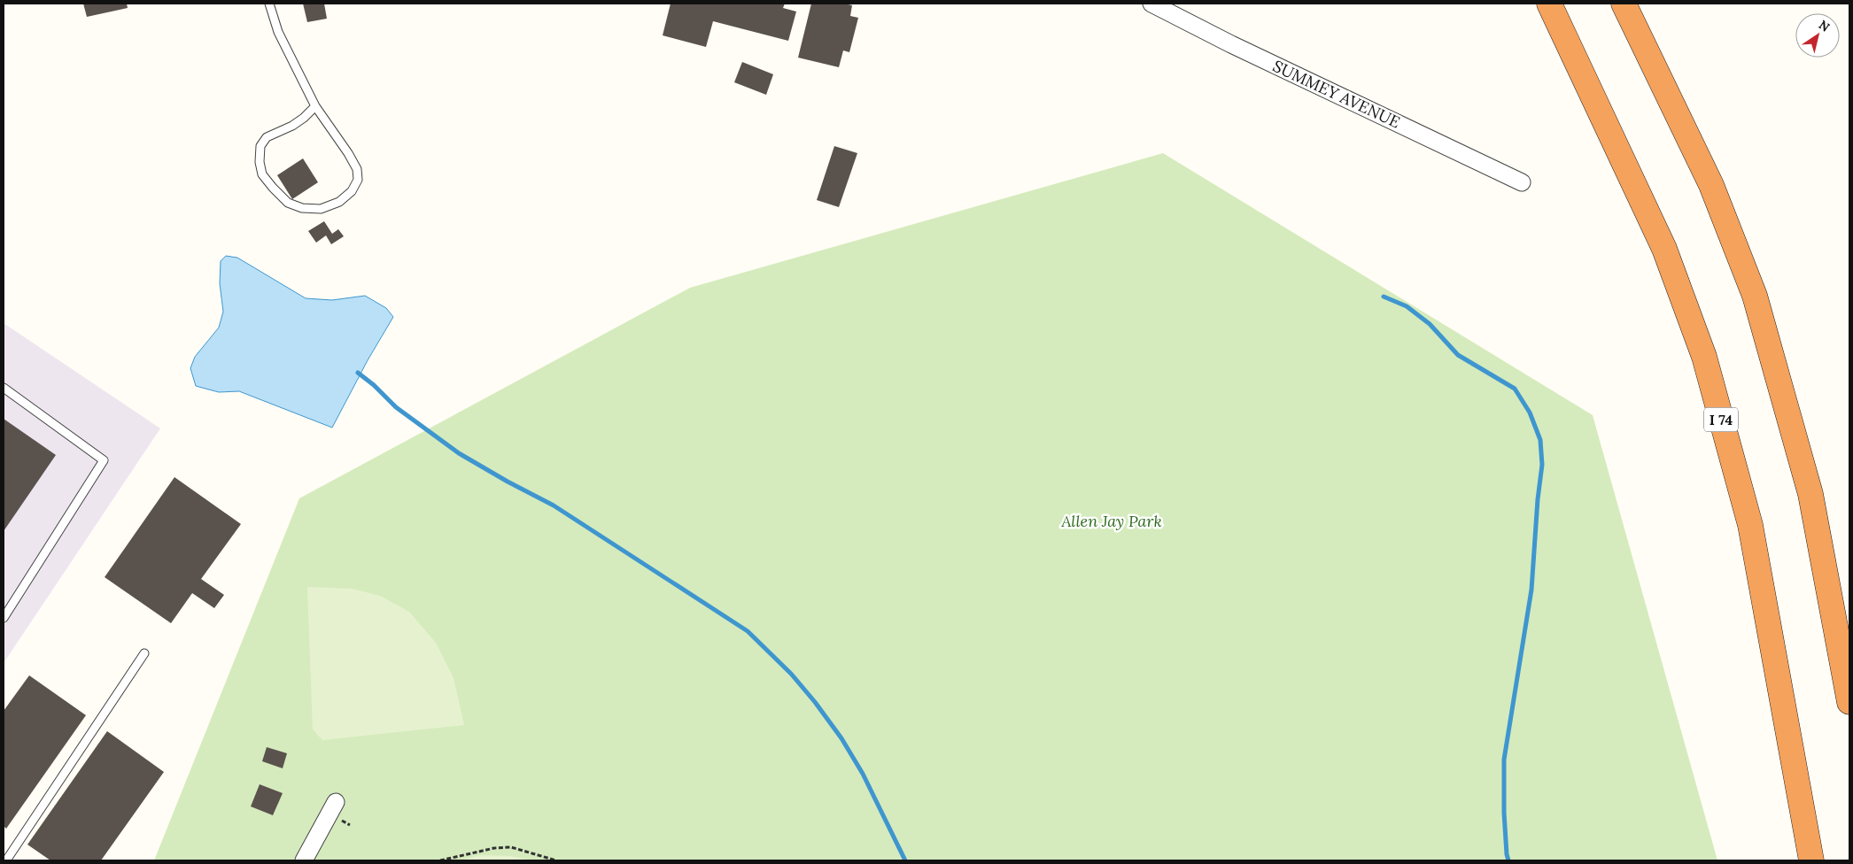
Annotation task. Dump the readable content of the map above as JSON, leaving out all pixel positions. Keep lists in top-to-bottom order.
{
  "streets": {
    "highway": ["I 74"],
    "street": ["SUMMEY AVENUE"]
  },
  "parks": ["Allen Jay Park"],
  "north": "top right"
}
